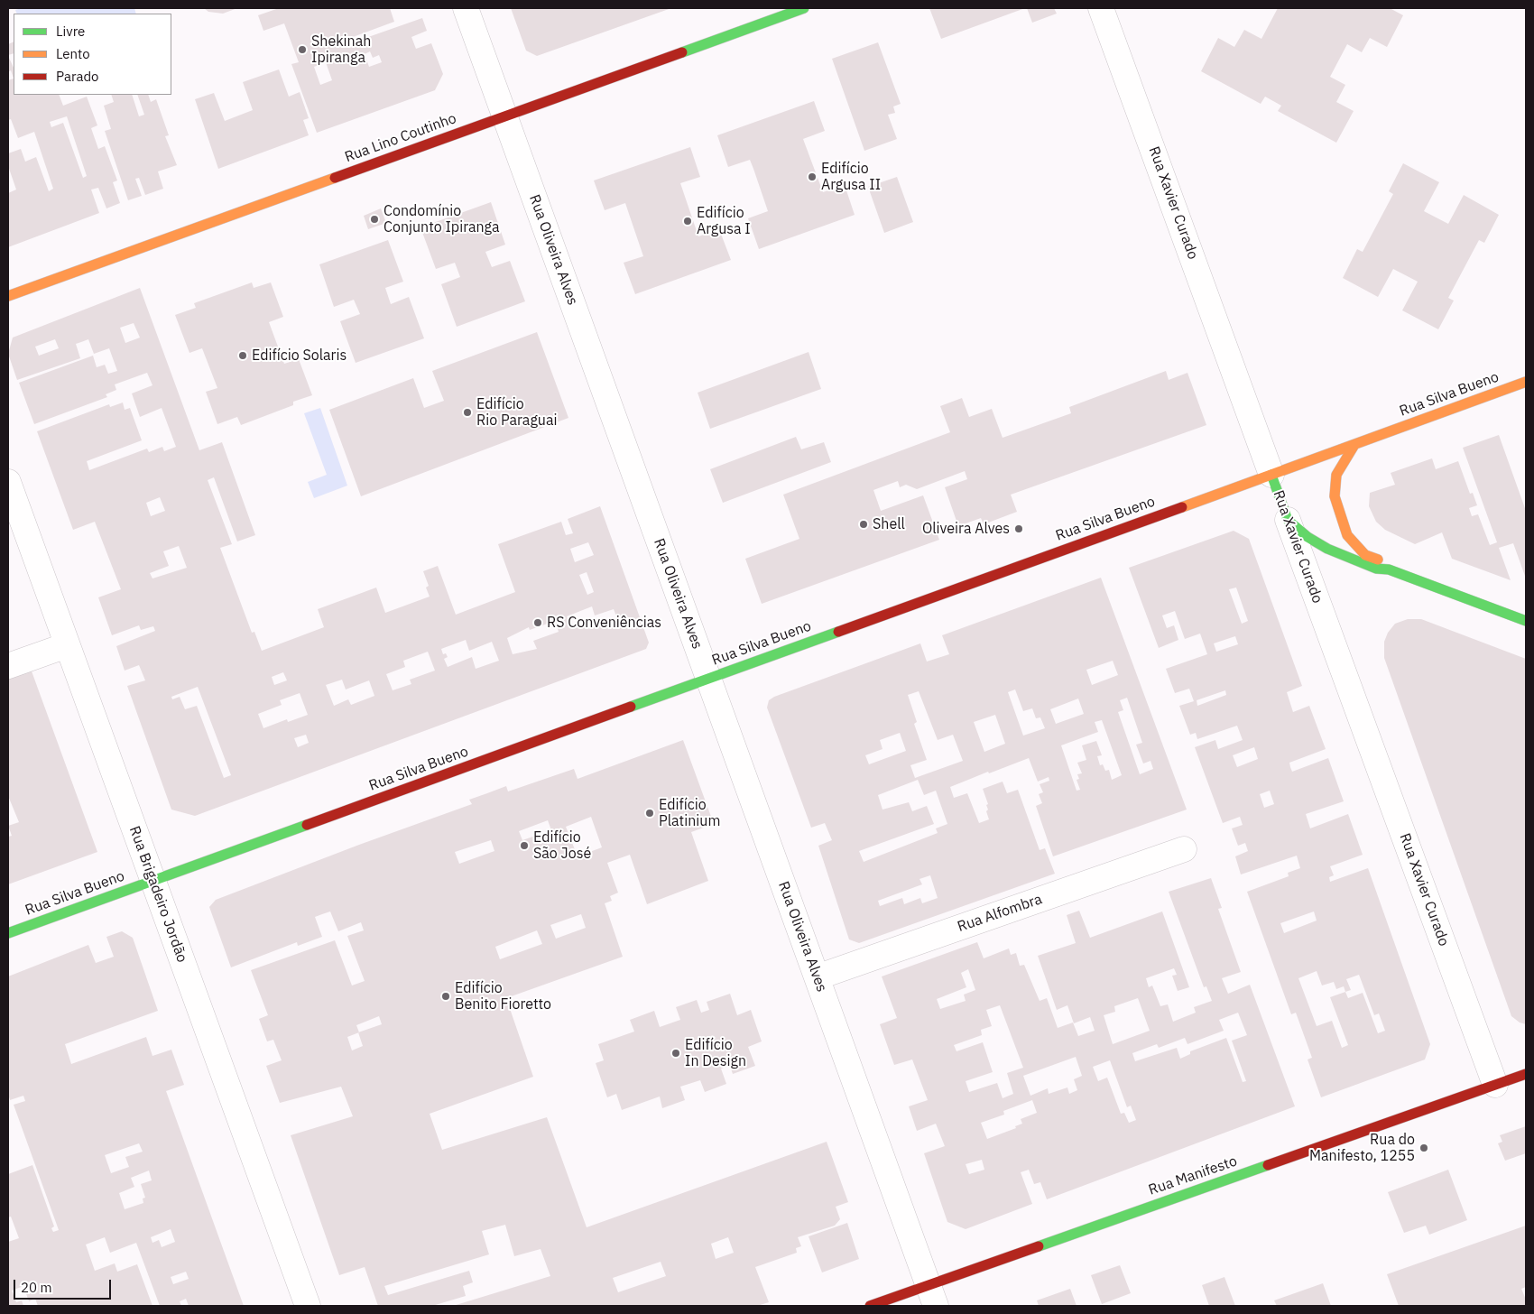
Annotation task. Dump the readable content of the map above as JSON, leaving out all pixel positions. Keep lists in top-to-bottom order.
{
  "streets": {
    "main road": [
      "Rua Lino Coutinho",
      "Rua Xavier Curado",
      "Rua Silva Bueno",
      "Rua Manifesto"
    ],
    "street": ["Rua Oliveira Alves", "Rua Brigadeiro Jordão", "Rua Alfombra"]
  },
  "crossings": [
    ["Rua Lino Coutinho", "Rua Oliveira Alves"],
    ["Rua Xavier Curado", "Rua Silva Bueno"],
    ["Rua Xavier Curado", "Rua Manifesto"],
    ["Rua Oliveira Alves", "Rua Silva Bueno"],
    ["Rua Oliveira Alves", "Rua Alfombra"],
    ["Rua Oliveira Alves", "Rua Manifesto"],
    ["Rua Silva Bueno", "Rua Brigadeiro Jordão"]
  ],
  "places": [
    "Shekinah Ipiranga",
    "Edifício Argusa II",
    "Condomínio Conjunto Ipiranga",
    "Edifício Argusa I",
    "Edifício Solaris",
    "Edifício Rio Paraguai",
    "Shell",
    "Oliveira Alves",
    "RS Conveniências",
    "Edifício Platinium",
    "Edifício São José",
    "Edifício Benito Fioretto",
    "Edifício In Design",
    "Rua do Manifesto, 1255"
  ],
  "legend": ["Livre", "Lento", "Parado"],
  "scale_bar": "20 m"
}
